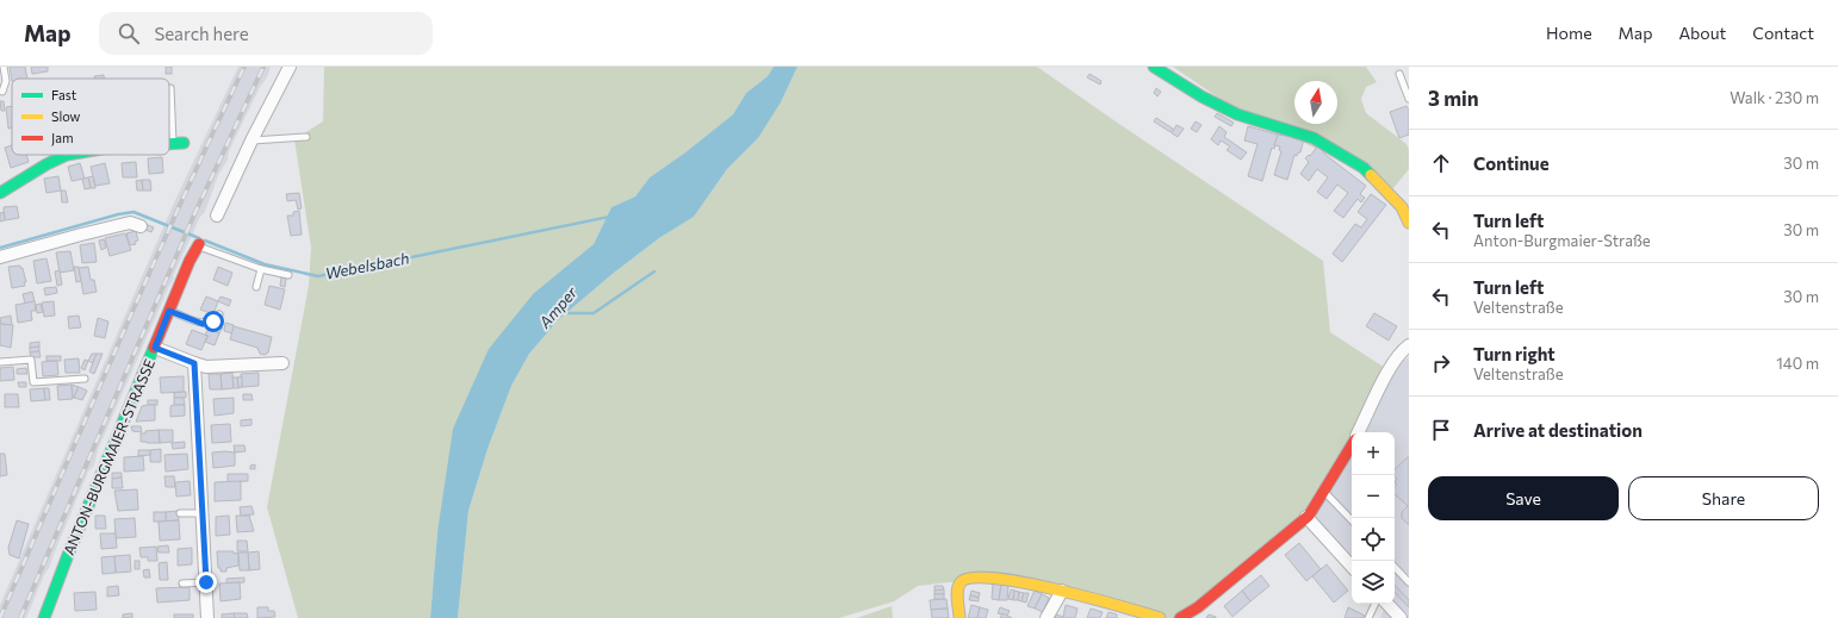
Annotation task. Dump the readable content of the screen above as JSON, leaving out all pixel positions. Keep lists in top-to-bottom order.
{
  "streets": {
    "street": ["ANTON-BURGMAIER-STRASSE"]
  },
  "water": ["Webelsbach", "Amper"],
  "legend": ["Fast", "Slow", "Jam"],
  "north": "top",
  "page": {
    "header": "Map",
    "search": "Search here",
    "nav": [
      "Home",
      "Map",
      "About",
      "Contact"
    ],
    "heading": ["3 min", "Walk · 230 m"],
    "list": [
      ["Continue", "30 m"],
      ["Turn left", "Anton-Burgmaier-Straße", "30 m"],
      ["Turn left", "Veltenstraße", "30 m"],
      ["Turn right", "Veltenstraße", "140 m"],
      "Arrive at destination"
    ],
    "map_buttons": ["+", "−"],
    "buttons": ["Save", "Share"]
  }
}
